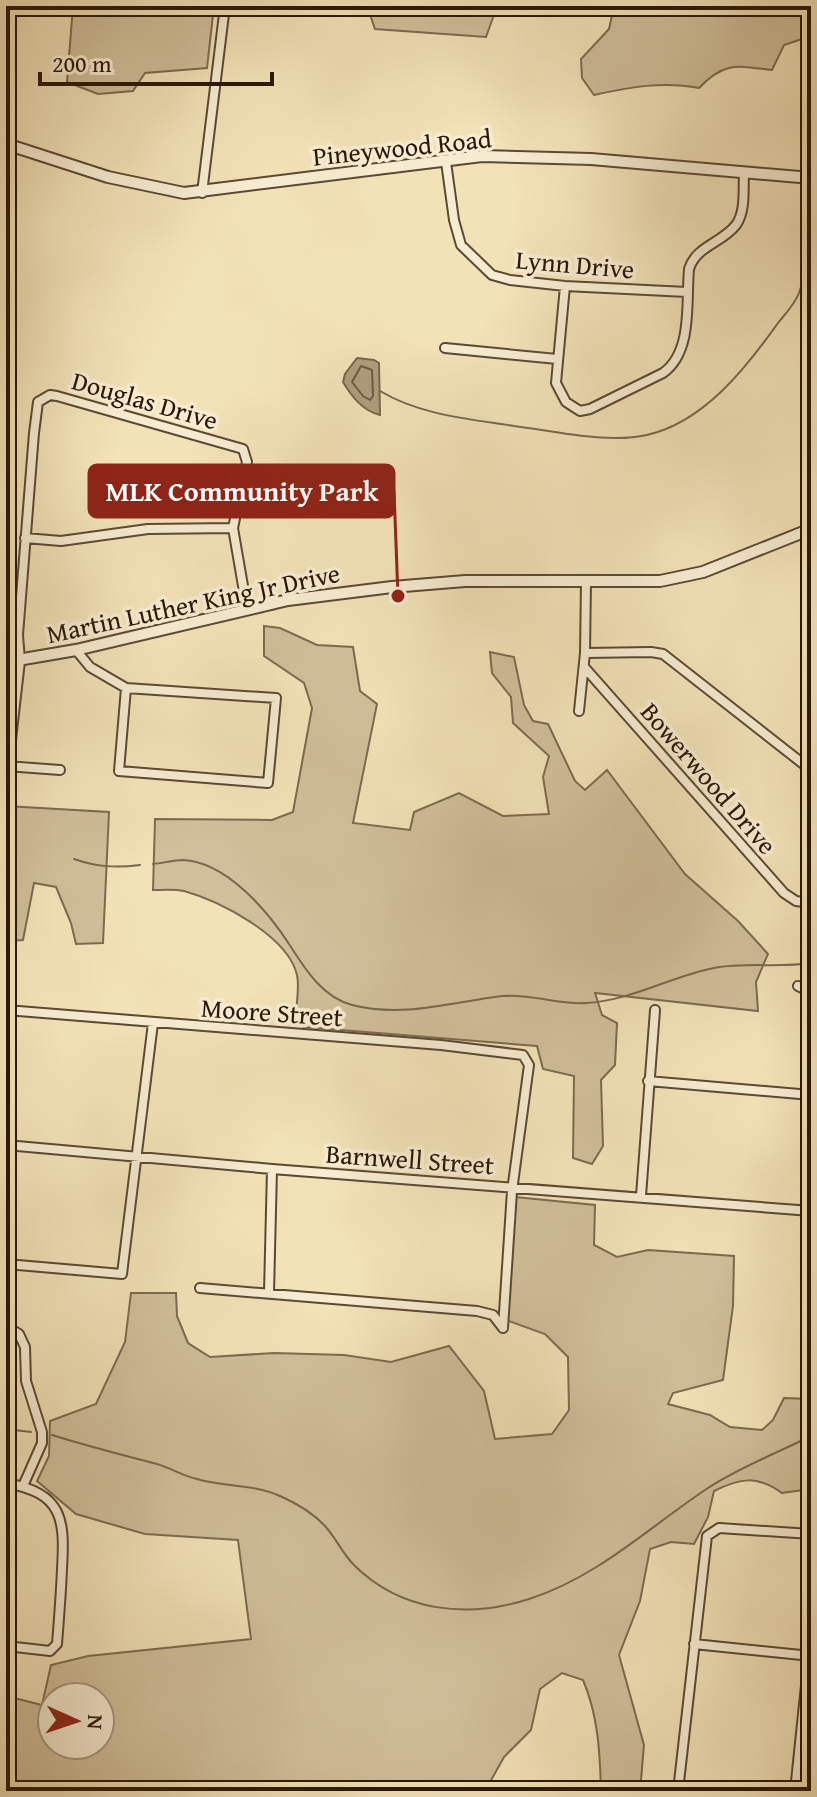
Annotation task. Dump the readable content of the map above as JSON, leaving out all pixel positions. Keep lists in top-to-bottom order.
{
  "streets": {
    "street": [
      "Pineywood Road",
      "Lynn Drive",
      "Douglas Drive",
      "Martin Luther King Jr Drive",
      "Bowerwood Drive",
      "Moore Street",
      "Barnwell Street"
    ]
  },
  "crossings": [
    ["Pineywood Road", "Lynn Drive"],
    ["Douglas Drive", "Martin Luther King Jr Drive"],
    ["Moore Street", "Barnwell Street"]
  ],
  "places": ["MLK Community Park"],
  "scale_bar": "200 m",
  "north": "right"
}
